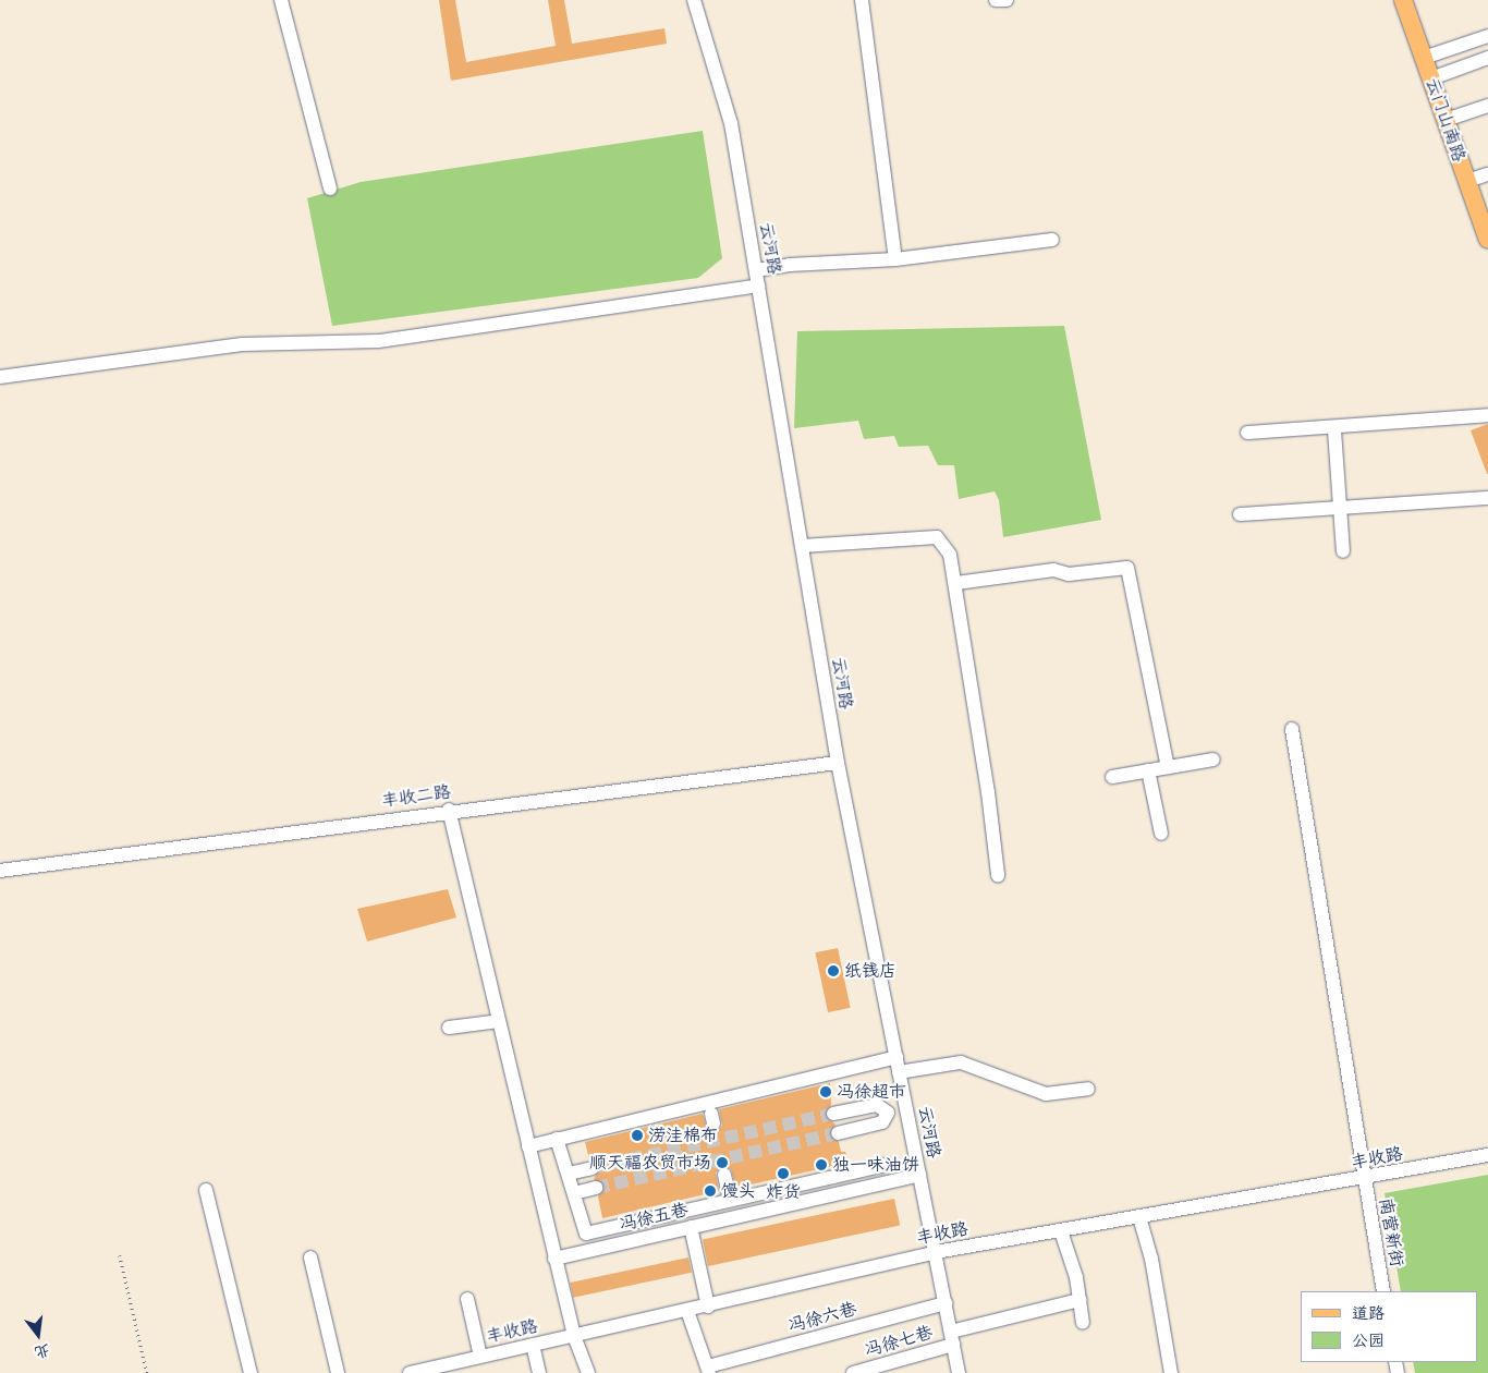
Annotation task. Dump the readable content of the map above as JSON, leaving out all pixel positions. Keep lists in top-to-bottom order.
{
  "streets": {
    "main road": ["云门山南路"],
    "street": [
      "云河路",
      "丰收二路",
      "丰收路",
      "冯徐五巷",
      "南营新街",
      "冯徐六巷",
      "冯徐七巷"
    ]
  },
  "crossings": [
    ["云河路", "丰收二路"],
    ["云河路", "丰收路"],
    ["云河路", "冯徐五巷"],
    ["云河路", "冯徐六巷"],
    ["云河路", "冯徐七巷"],
    ["丰收路", "南营新街"]
  ],
  "places": [
    "纸钱店",
    "冯徐超市",
    "涝洼棉布",
    "顺天福农贸市场",
    "独一味油饼",
    "炸货",
    "馒头"
  ],
  "legend": ["道路", "公园"],
  "north": "bottom"
}
